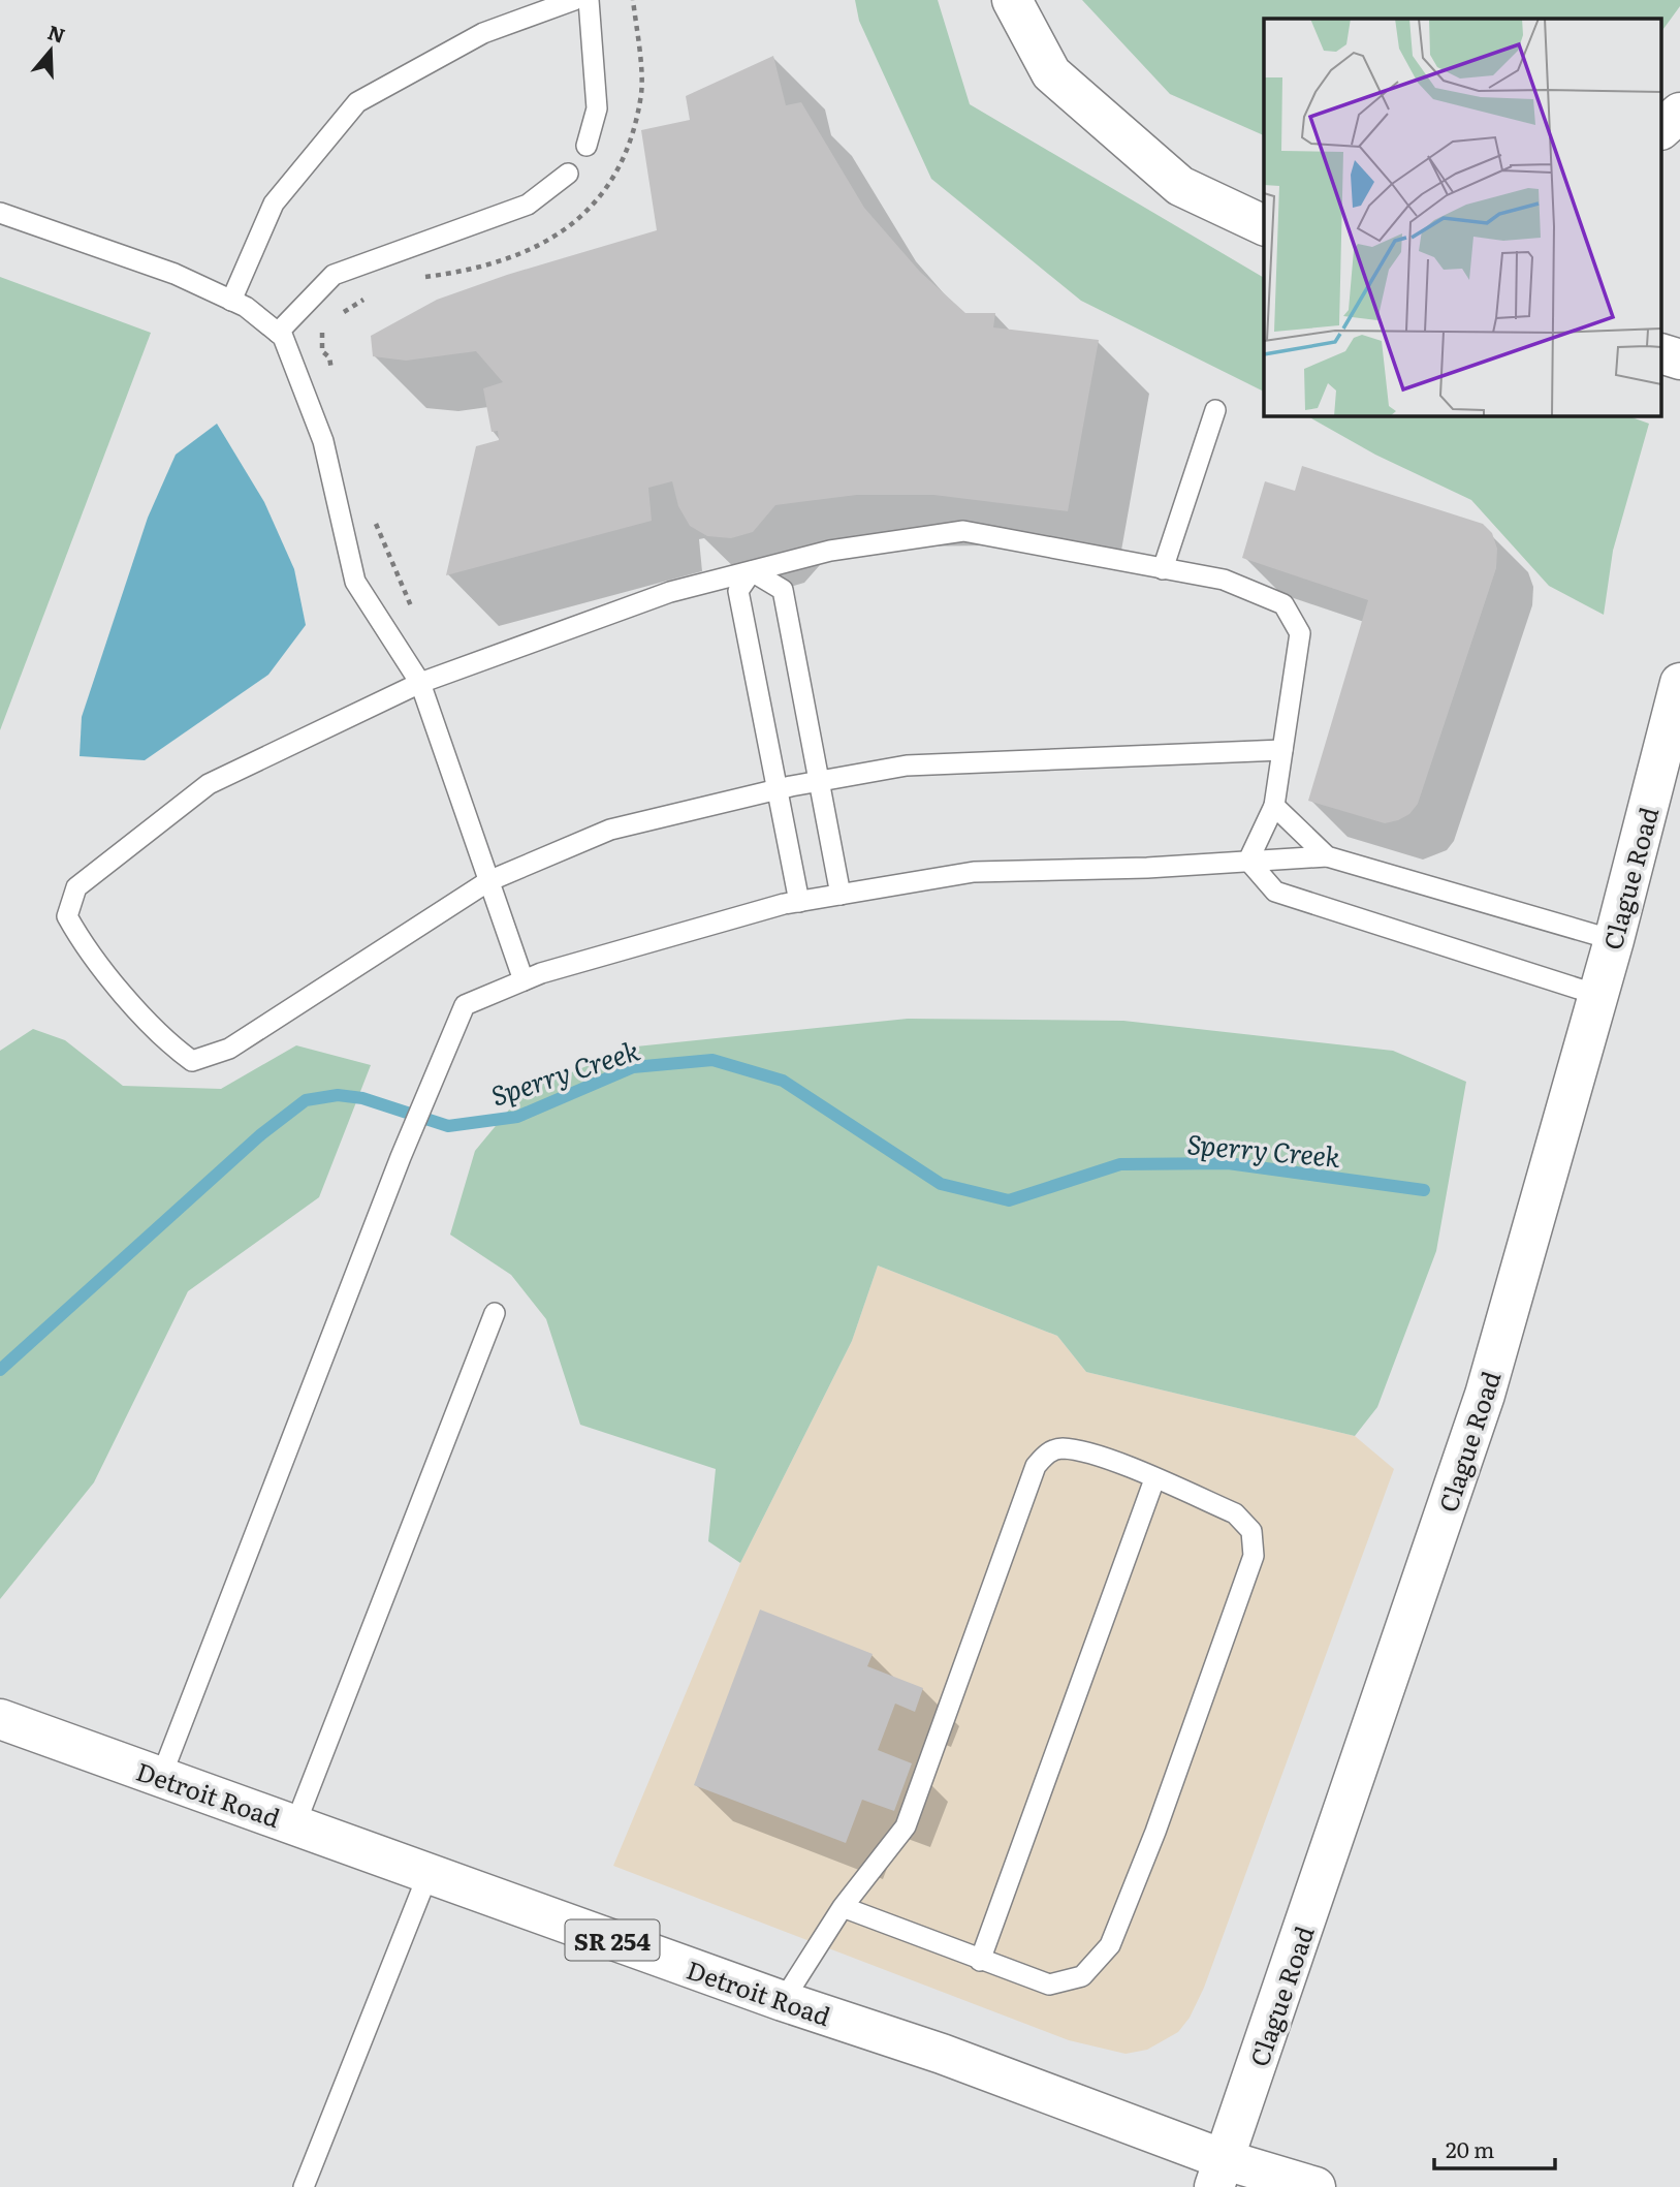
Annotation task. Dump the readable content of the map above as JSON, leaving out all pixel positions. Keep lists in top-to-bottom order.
{
  "streets": {
    "main road": ["Clague Road", "Detroit Road", "SR 254"]
  },
  "crossings": [
    ["Clague Road", "Detroit Road"]
  ],
  "water": ["Sperry Creek"],
  "scale_bar": "20 m",
  "north": "top"
}
